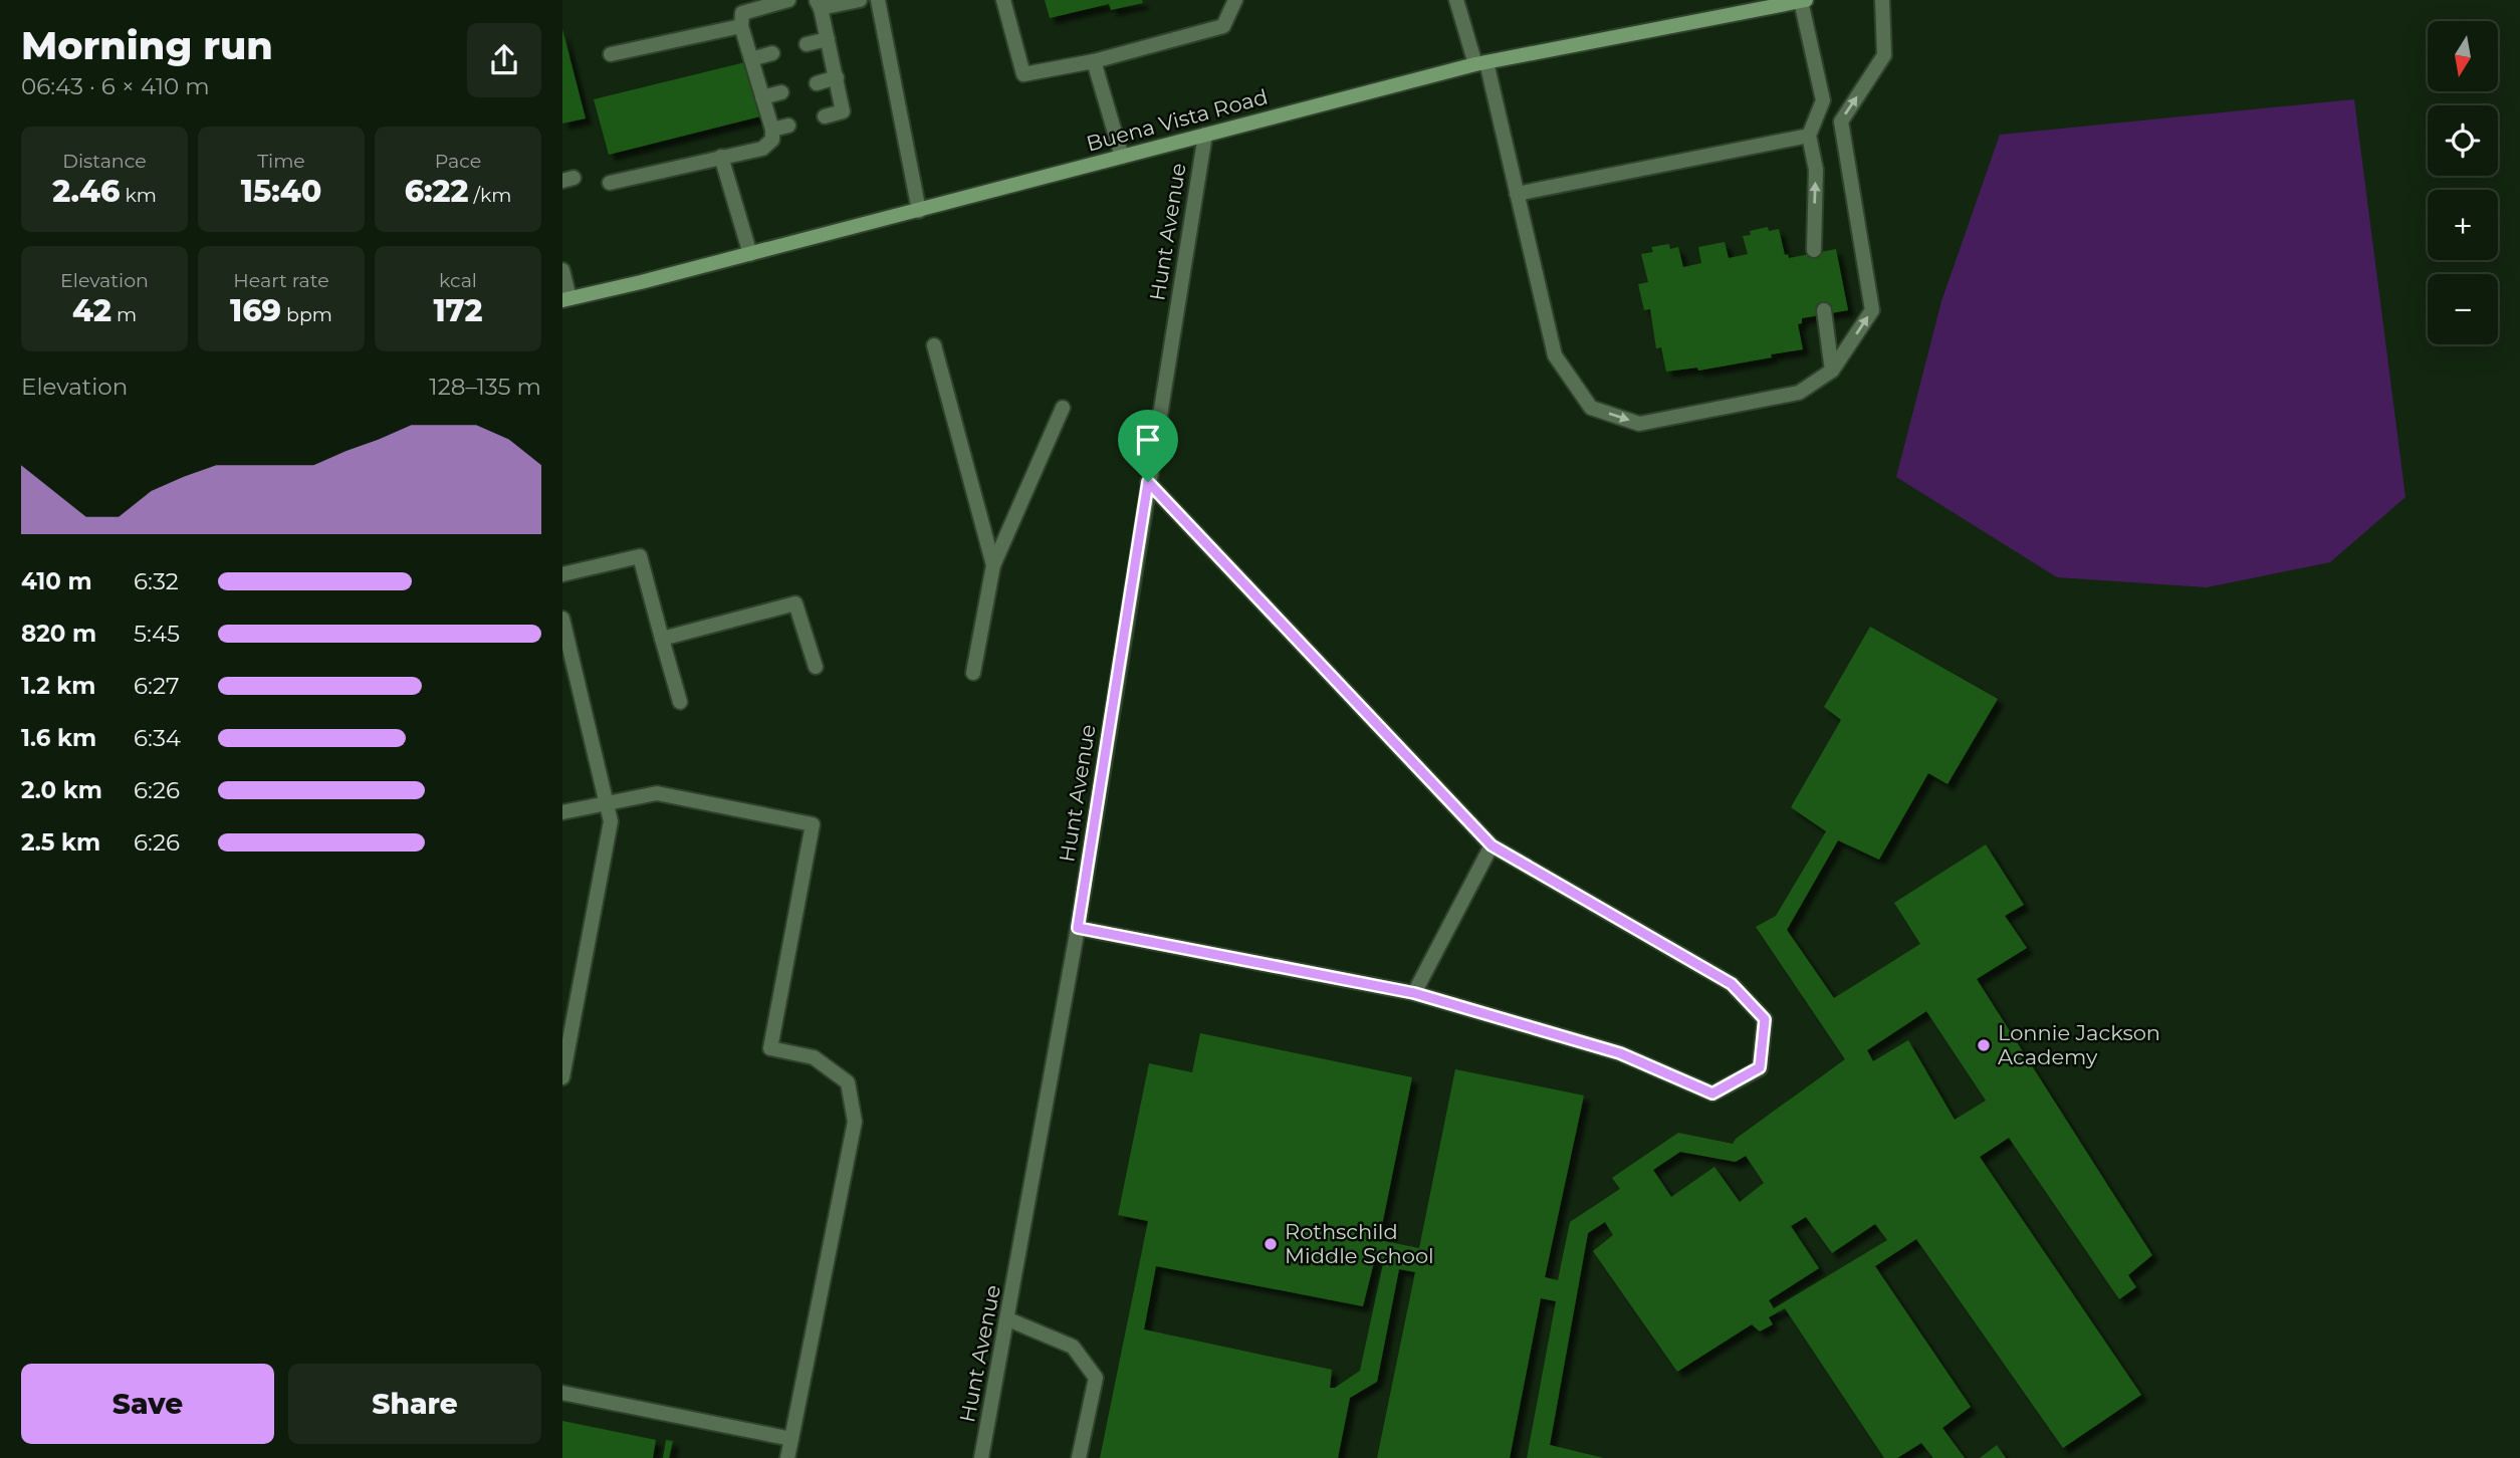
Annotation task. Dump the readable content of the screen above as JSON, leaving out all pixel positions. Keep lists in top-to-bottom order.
{
  "streets": {
    "main road": ["Buena Vista Road"],
    "street": ["Hunt Avenue"]
  },
  "crossings": [
    ["Buena Vista Road", "Hunt Avenue"]
  ],
  "places": ["Lonnie Jackson Academy", "Rothschild Middle School"],
  "north": "bottom",
  "page": {
    "heading": ["Morning run", "06:43 · 6 × 410 m"],
    "map_buttons": ["+", "−"],
    "stats": [
      ["Distance", "2.46 km"],
      ["Time", "15:40"],
      ["Pace", "6:22 /km"],
      ["Elevation", "42 m"],
      ["Heart rate", "169 bpm"],
      ["kcal", "172"]
    ],
    "chart": ["Elevation", "128–135 m"],
    "list": [
      {
        "name": "410 m",
        "note": "6:32"
      },
      {
        "name": "820 m",
        "note": "5:45"
      },
      {
        "name": "1.2 km",
        "note": "6:27"
      },
      {
        "name": "1.6 km",
        "note": "6:34"
      },
      {
        "name": "2.0 km",
        "note": "6:26"
      },
      {
        "name": "2.5 km",
        "note": "6:26"
      }
    ],
    "buttons": ["Save", "Share"]
  }
}
